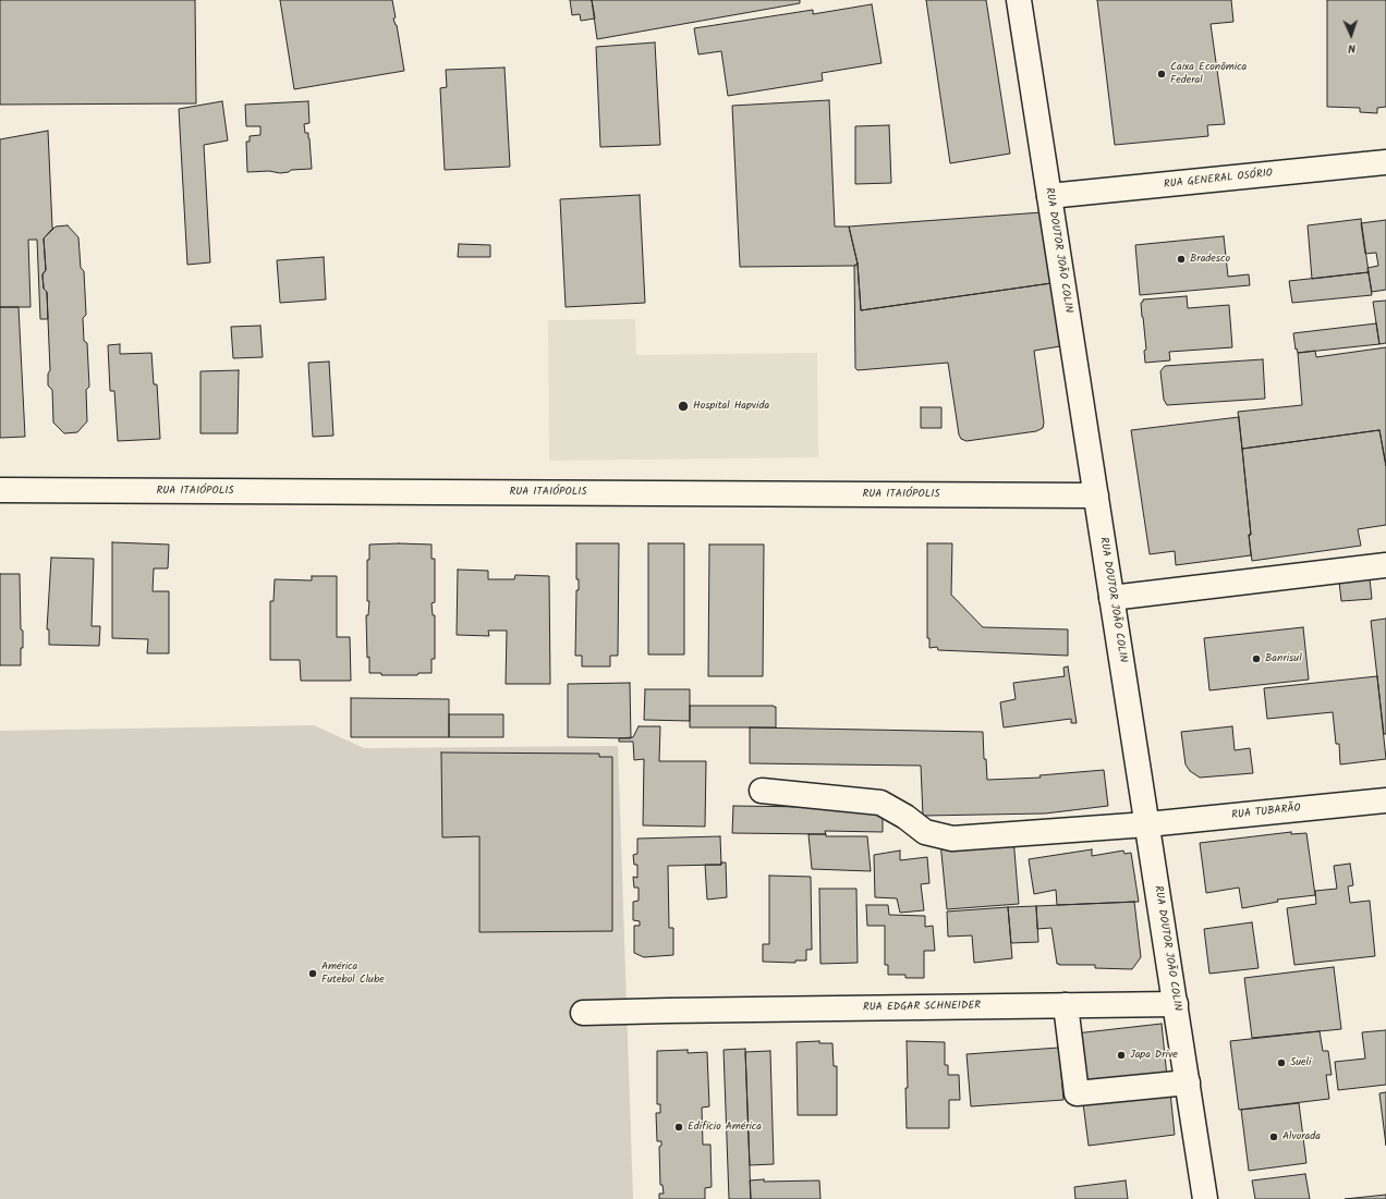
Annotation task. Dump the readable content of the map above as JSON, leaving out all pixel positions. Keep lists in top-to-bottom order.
{
  "streets": {
    "main road": [
      "RUA GENERAL OSÓRIO",
      "RUA DOUTOR JOÃO COLIN",
      "RUA ITAIÓPOLIS",
      "RUA TUBARÃO",
      "RUA EDGAR SCHNEIDER"
    ]
  },
  "crossings": [
    ["RUA GENERAL OSÓRIO", "RUA DOUTOR JOÃO COLIN"],
    ["RUA DOUTOR JOÃO COLIN", "RUA ITAIÓPOLIS"],
    ["RUA DOUTOR JOÃO COLIN", "RUA TUBARÃO"],
    ["RUA DOUTOR JOÃO COLIN", "RUA EDGAR SCHNEIDER"]
  ],
  "places": [
    "Caixa Econômica Federal",
    "Bradesco",
    "Hospital Hapvida",
    "Banrisul",
    "América Futebol Clube",
    "Japa Drive",
    "Sueli",
    "Edifício América",
    "Alvorada"
  ],
  "north": "bottom"
}
